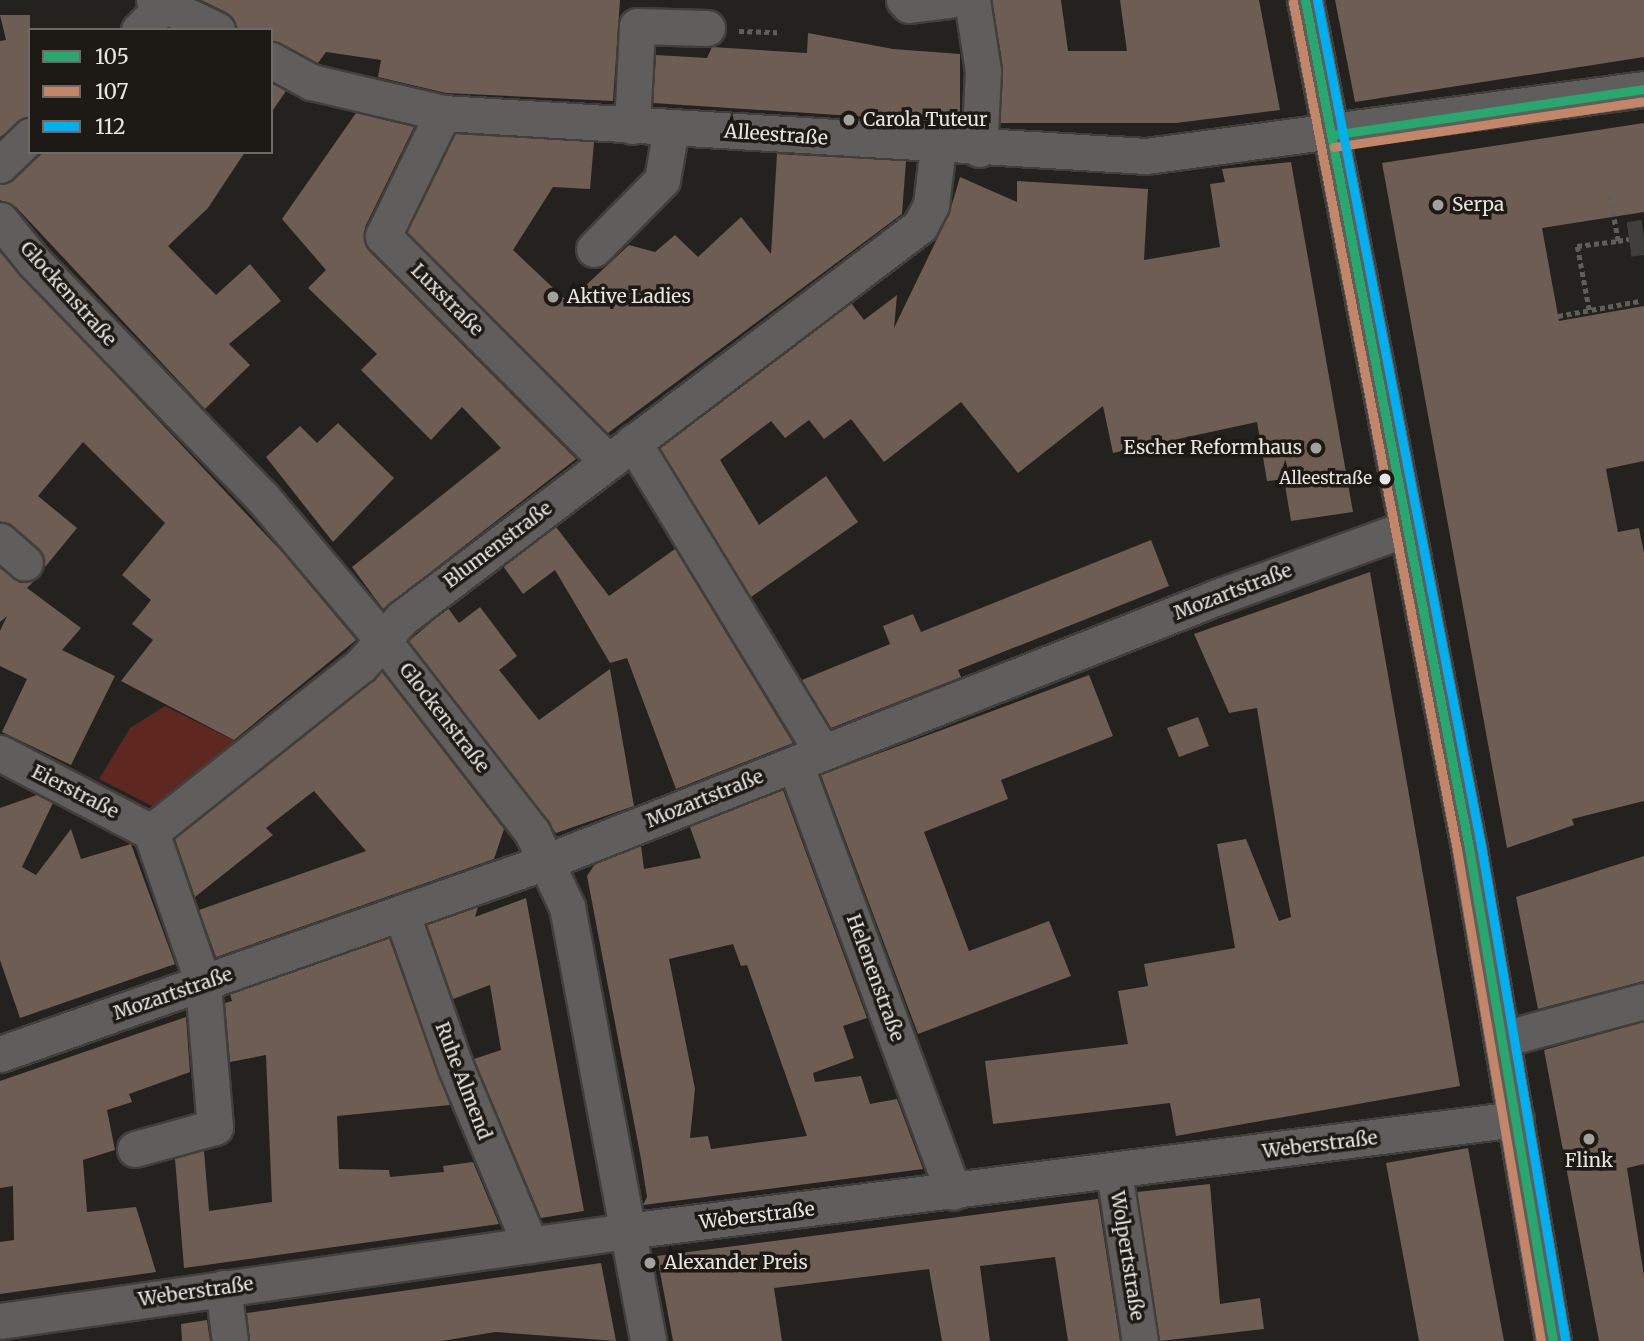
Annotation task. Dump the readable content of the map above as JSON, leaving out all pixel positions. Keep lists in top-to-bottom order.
{
  "streets": {
    "street": [
      "Alleestraße",
      "Glockenstraße",
      "Luxstraße",
      "Blumenstraße",
      "Mozartstraße",
      "Eierstraße",
      "Helenenstraße",
      "Ruhe Almend",
      "Weberstraße",
      "Wolpertstraße"
    ]
  },
  "crossings": [
    ["Alleestraße", "Luxstraße"],
    ["Alleestraße", "Blumenstraße"],
    ["Glockenstraße", "Blumenstraße"],
    ["Glockenstraße", "Mozartstraße"],
    ["Glockenstraße", "Weberstraße"],
    ["Luxstraße", "Blumenstraße"],
    ["Luxstraße", "Mozartstraße"],
    ["Luxstraße", "Helenenstraße"],
    ["Blumenstraße", "Eierstraße"],
    ["Mozartstraße", "Helenenstraße"],
    ["Mozartstraße", "Ruhe Almend"],
    ["Helenenstraße", "Weberstraße"],
    ["Ruhe Almend", "Weberstraße"],
    ["Weberstraße", "Wolpertstraße"]
  ],
  "places": [
    "Carola Tuteur",
    "Serpa",
    "Aktive Ladies",
    "Escher Reformhaus",
    "Alleestraße",
    "Flink",
    "Alexander Preis"
  ],
  "lines": ["transit line 105", "transit line 112", "transit line 107"],
  "legend": ["105", "107", "112"]
}
